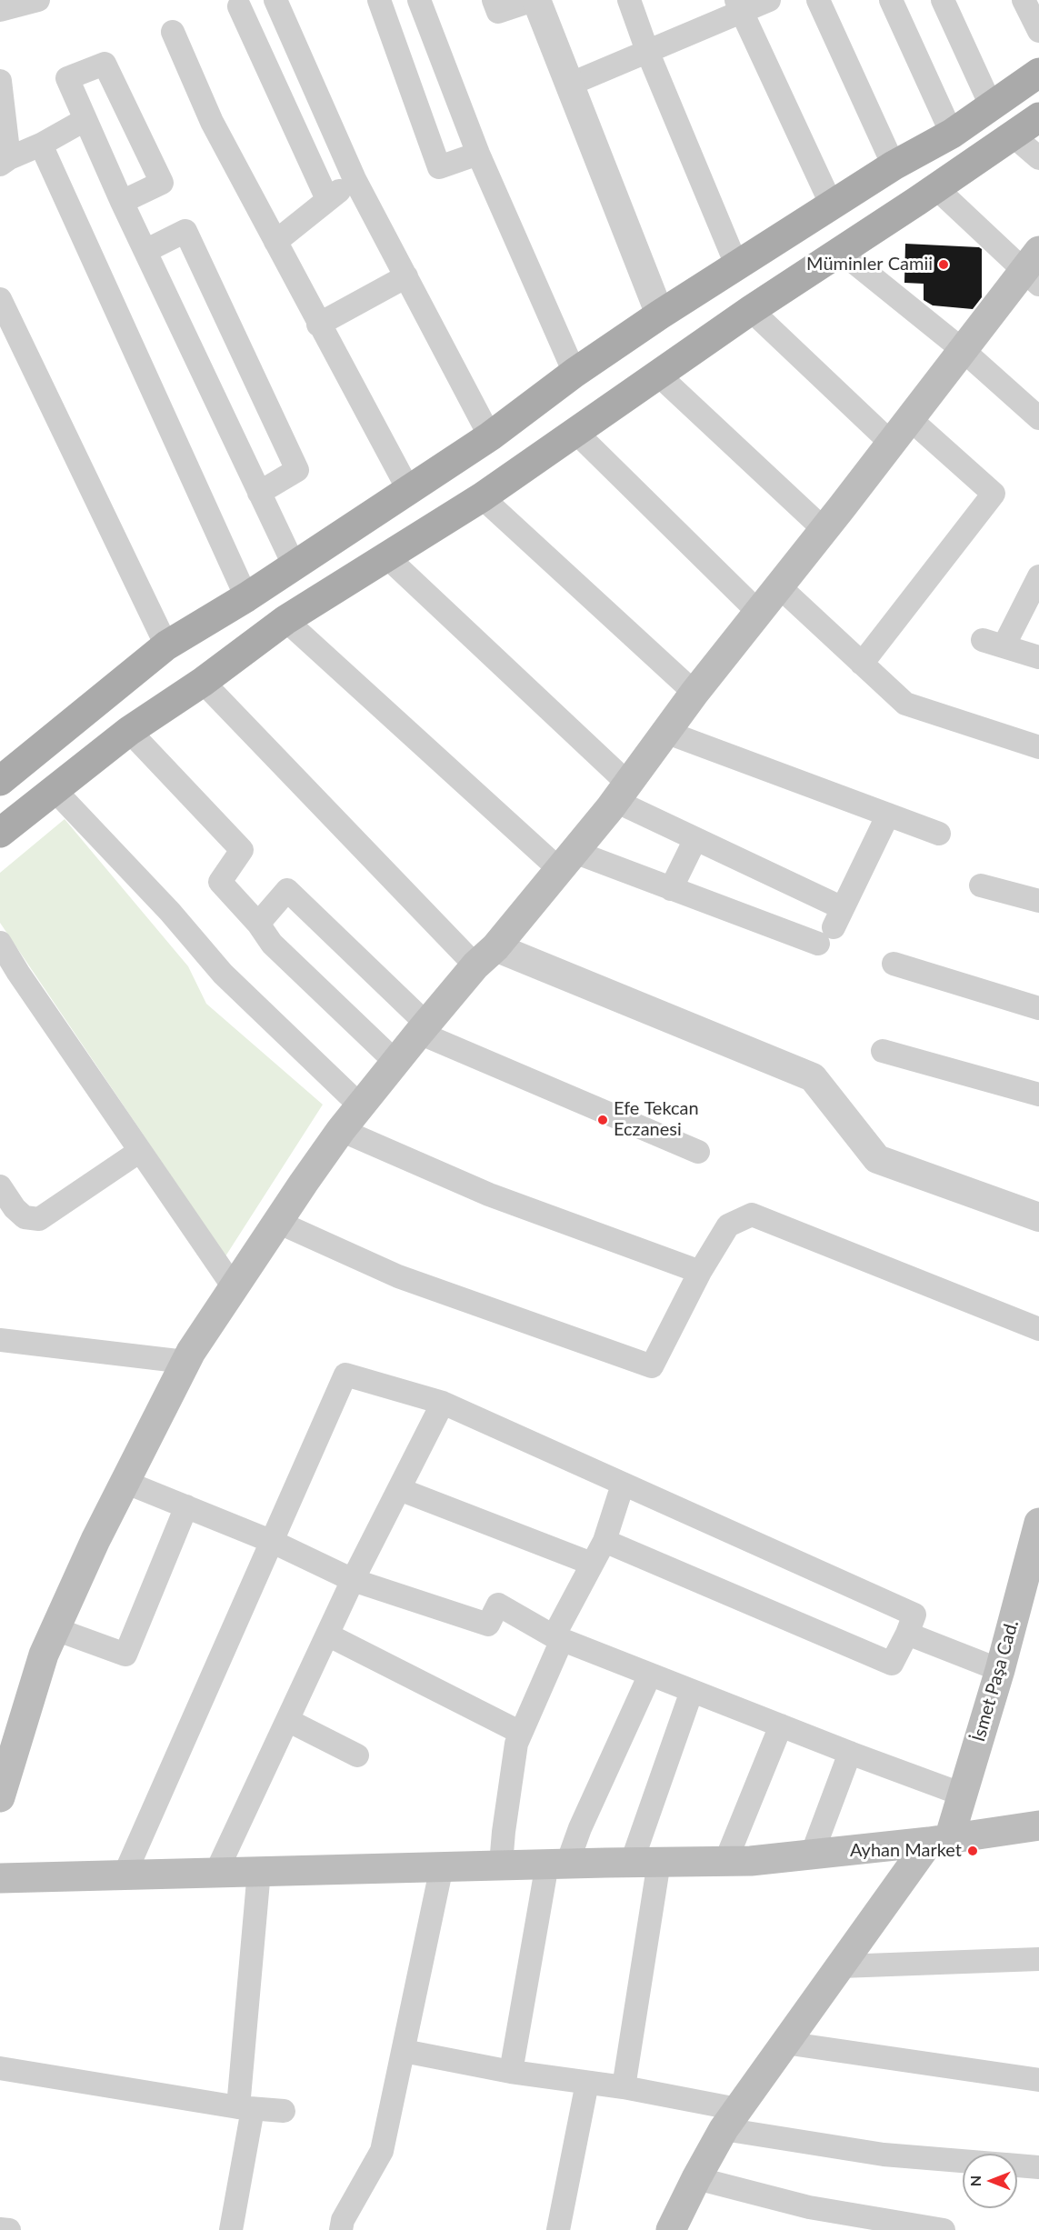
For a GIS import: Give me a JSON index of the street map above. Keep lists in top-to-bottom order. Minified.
{"streets":{"main road":["İsmet Paşa Cad."]},"places":["Müminler Camii","Efe Tekcan Eczanesi","Ayhan Market"],"north":"left"}
